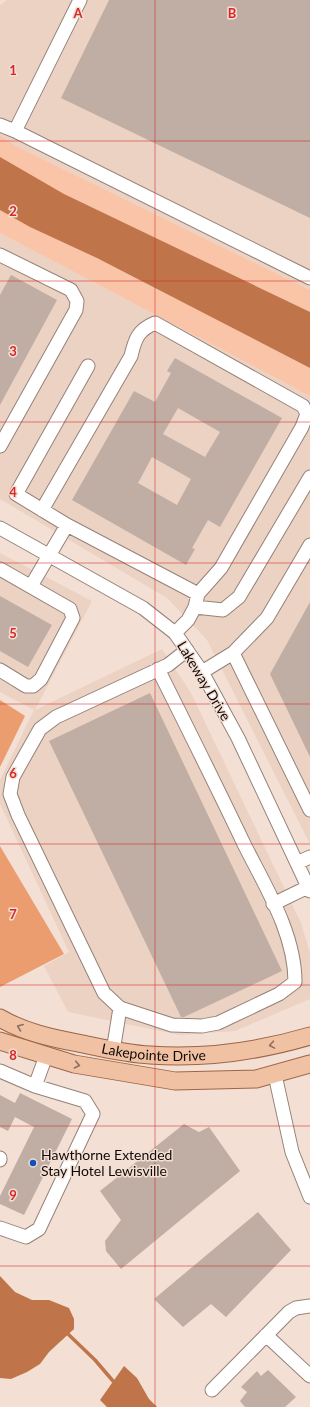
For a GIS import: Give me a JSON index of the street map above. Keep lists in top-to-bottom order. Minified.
{"streets":{"main road":["Lakepointe Drive"],"street":["Lakeway Drive"]},"places":["Hawthorne Extended Stay Hotel Lewisville"],"grid":{"columns":["A","B"],"rows":["1","2","3","4","5","6","7","8","9"]}}
